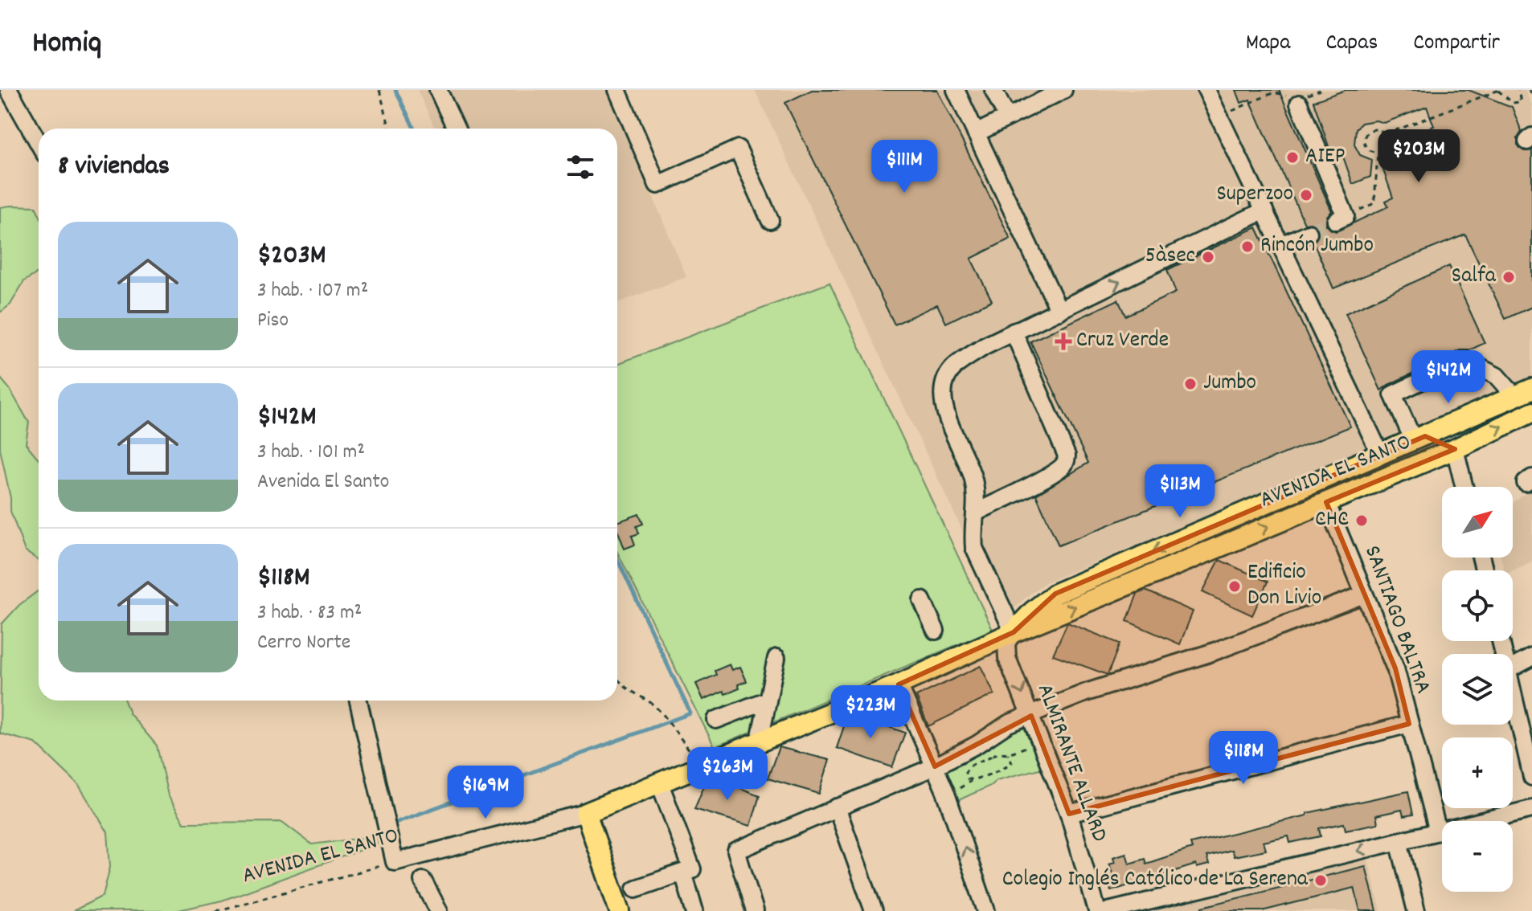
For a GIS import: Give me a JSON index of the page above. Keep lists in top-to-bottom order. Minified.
{"streets":{"main road":["AVENIDA EL SANTO"],"street":["SANTIAGO BALTRA","ALMIRANTE ALLARD"]},"crossings":[["AVENIDA EL SANTO","SANTIAGO BALTRA"],["AVENIDA EL SANTO","ALMIRANTE ALLARD"]],"places":{"other":["AIEP","Superzoo","Rincón Jumbo","5àsec","Salfa","Jumbo","CHC","Edificio Don Livio","Colegio Inglés Católico de La Serena"],"health":["Cruz Verde"]},"north":"top right","page":{"header":"Homiq","nav":["Mapa","Capas","Compartir"],"heading":"8 viviendas","price":["$203M","$111M","$142M","$113M","$223M","$118M","$263M","$169M"],"list":[{"name":"$203M","note":"3 hab. · 107 m² · Piso"},{"name":"$142M","note":"3 hab. · 101 m² · Avenida El Santo"},{"name":"$118M","note":"3 hab. · 83 m² · Cerro Norte"}],"map_buttons":["+","−"]}}
